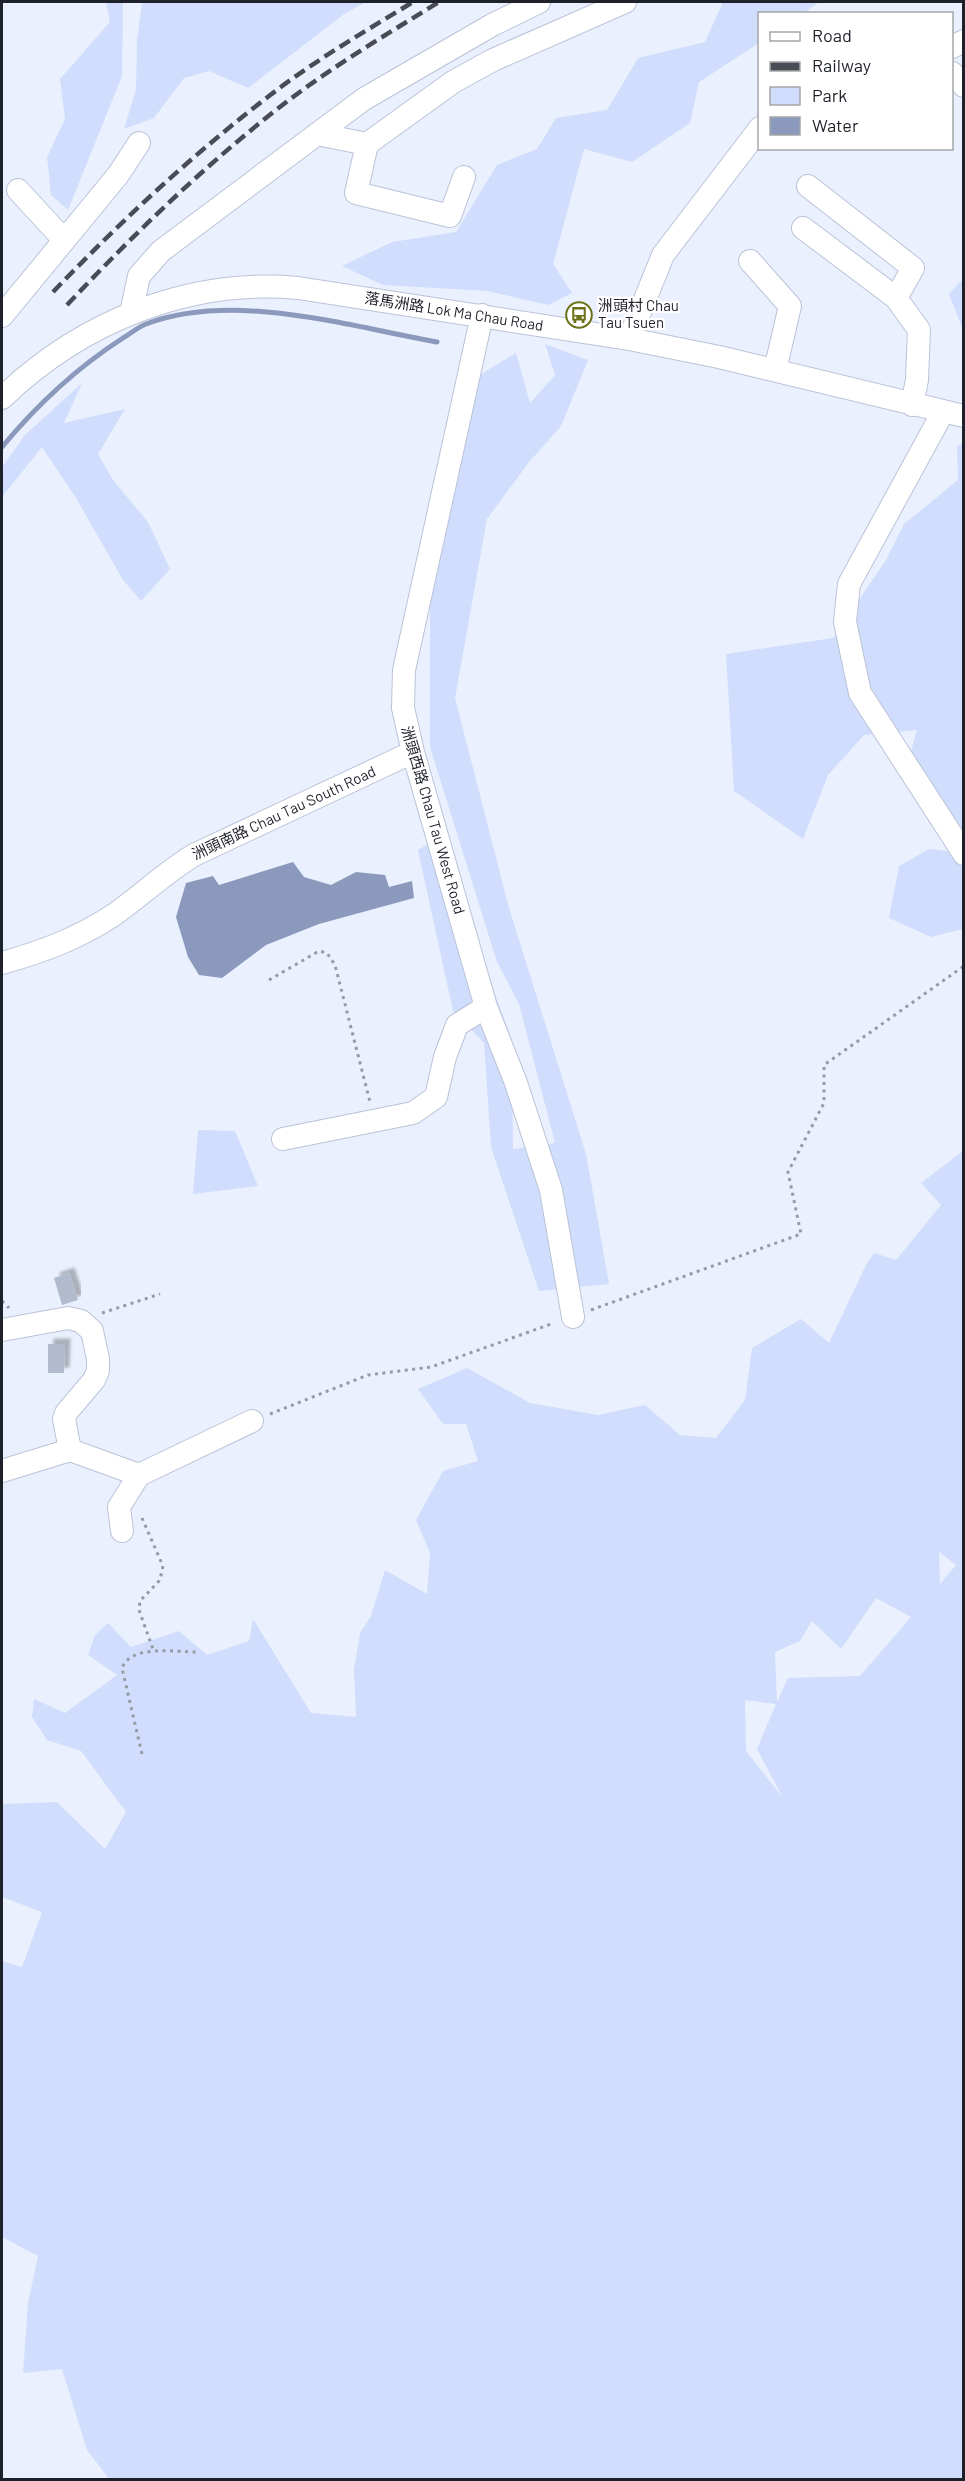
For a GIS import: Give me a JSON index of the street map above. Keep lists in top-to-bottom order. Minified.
{"streets":{"street":["落馬洲路 Lok Ma Chau Road","洲頭南路 Chau Tau South Road","洲頭西路 Chau Tau West Road"]},"crossings":[["落馬洲路 Lok Ma Chau Road","洲頭西路 Chau Tau West Road"],["洲頭南路 Chau Tau South Road","洲頭西路 Chau Tau West Road"]],"places":{"bus stop":["洲頭村 Chau Tau Tsuen"]},"legend":["Road","Railway","Park","Water"]}
